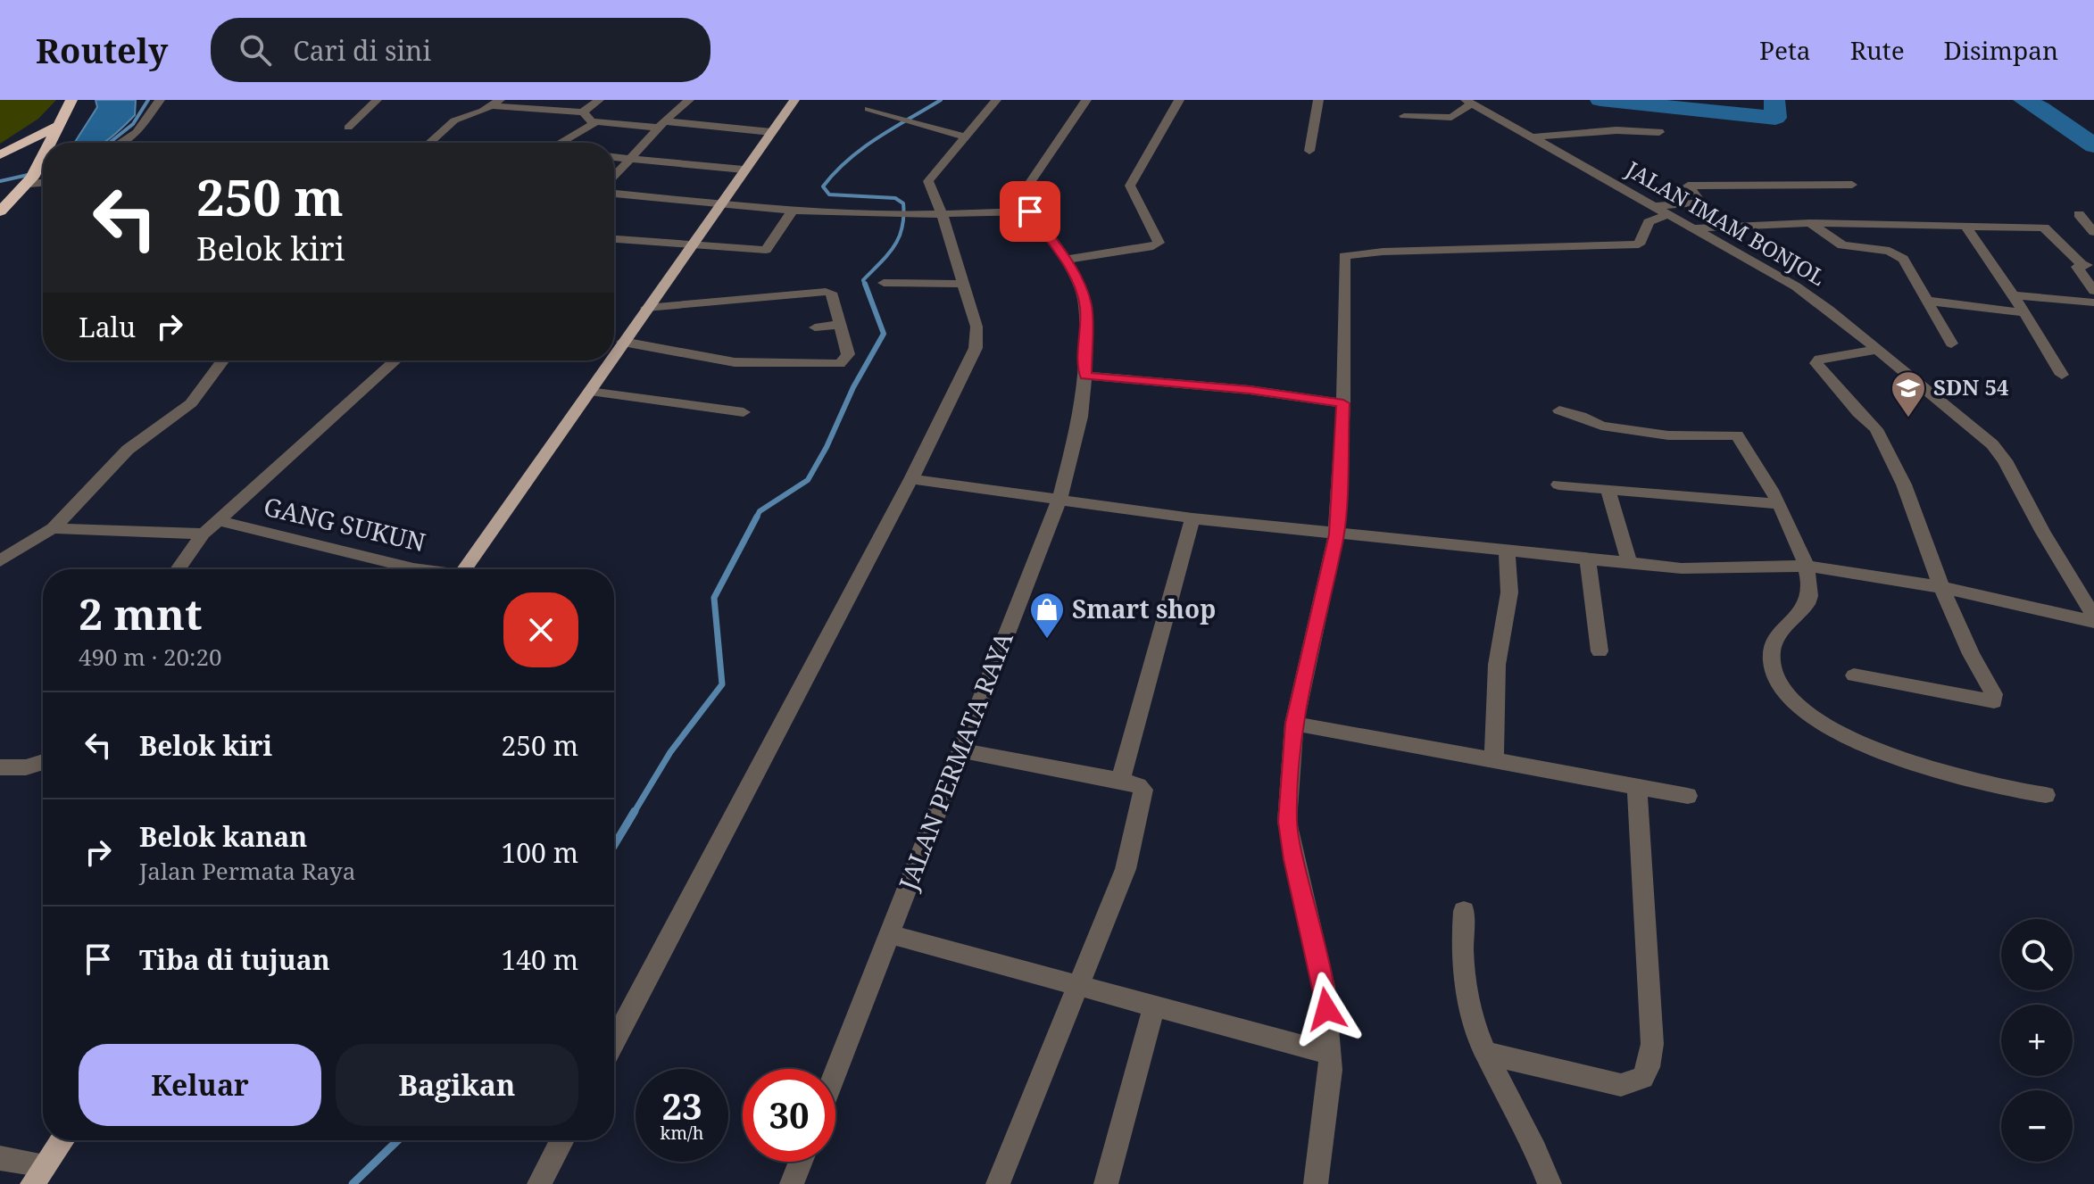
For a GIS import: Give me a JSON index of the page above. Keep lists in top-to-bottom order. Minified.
{"streets":{"street":["JALAN IMAM BONJOL","GANG SUKUN","JALAN PERMATA RAYA"]},"places":{"school or university":["SDN 54"],"shop":["Smart shop"]},"page":{"header":"Routely","search":"Cari di sini","nav":["Peta","Rute","Disimpan"],"turn":["250 m","Belok kiri"],"then":"Lalu","heading":["2 mnt","490 m · 20:20"],"list":[{"name":"Belok kiri","value":"250 m"},{"name":"Belok kanan","note":"Jalan Permata Raya","value":"100 m"},{"name":"Tiba di tujuan","value":"140 m"}],"map_buttons":["+","−"],"buttons":["Keluar","Bagikan"],"speed":"23 km/h","limit":"30"}}
